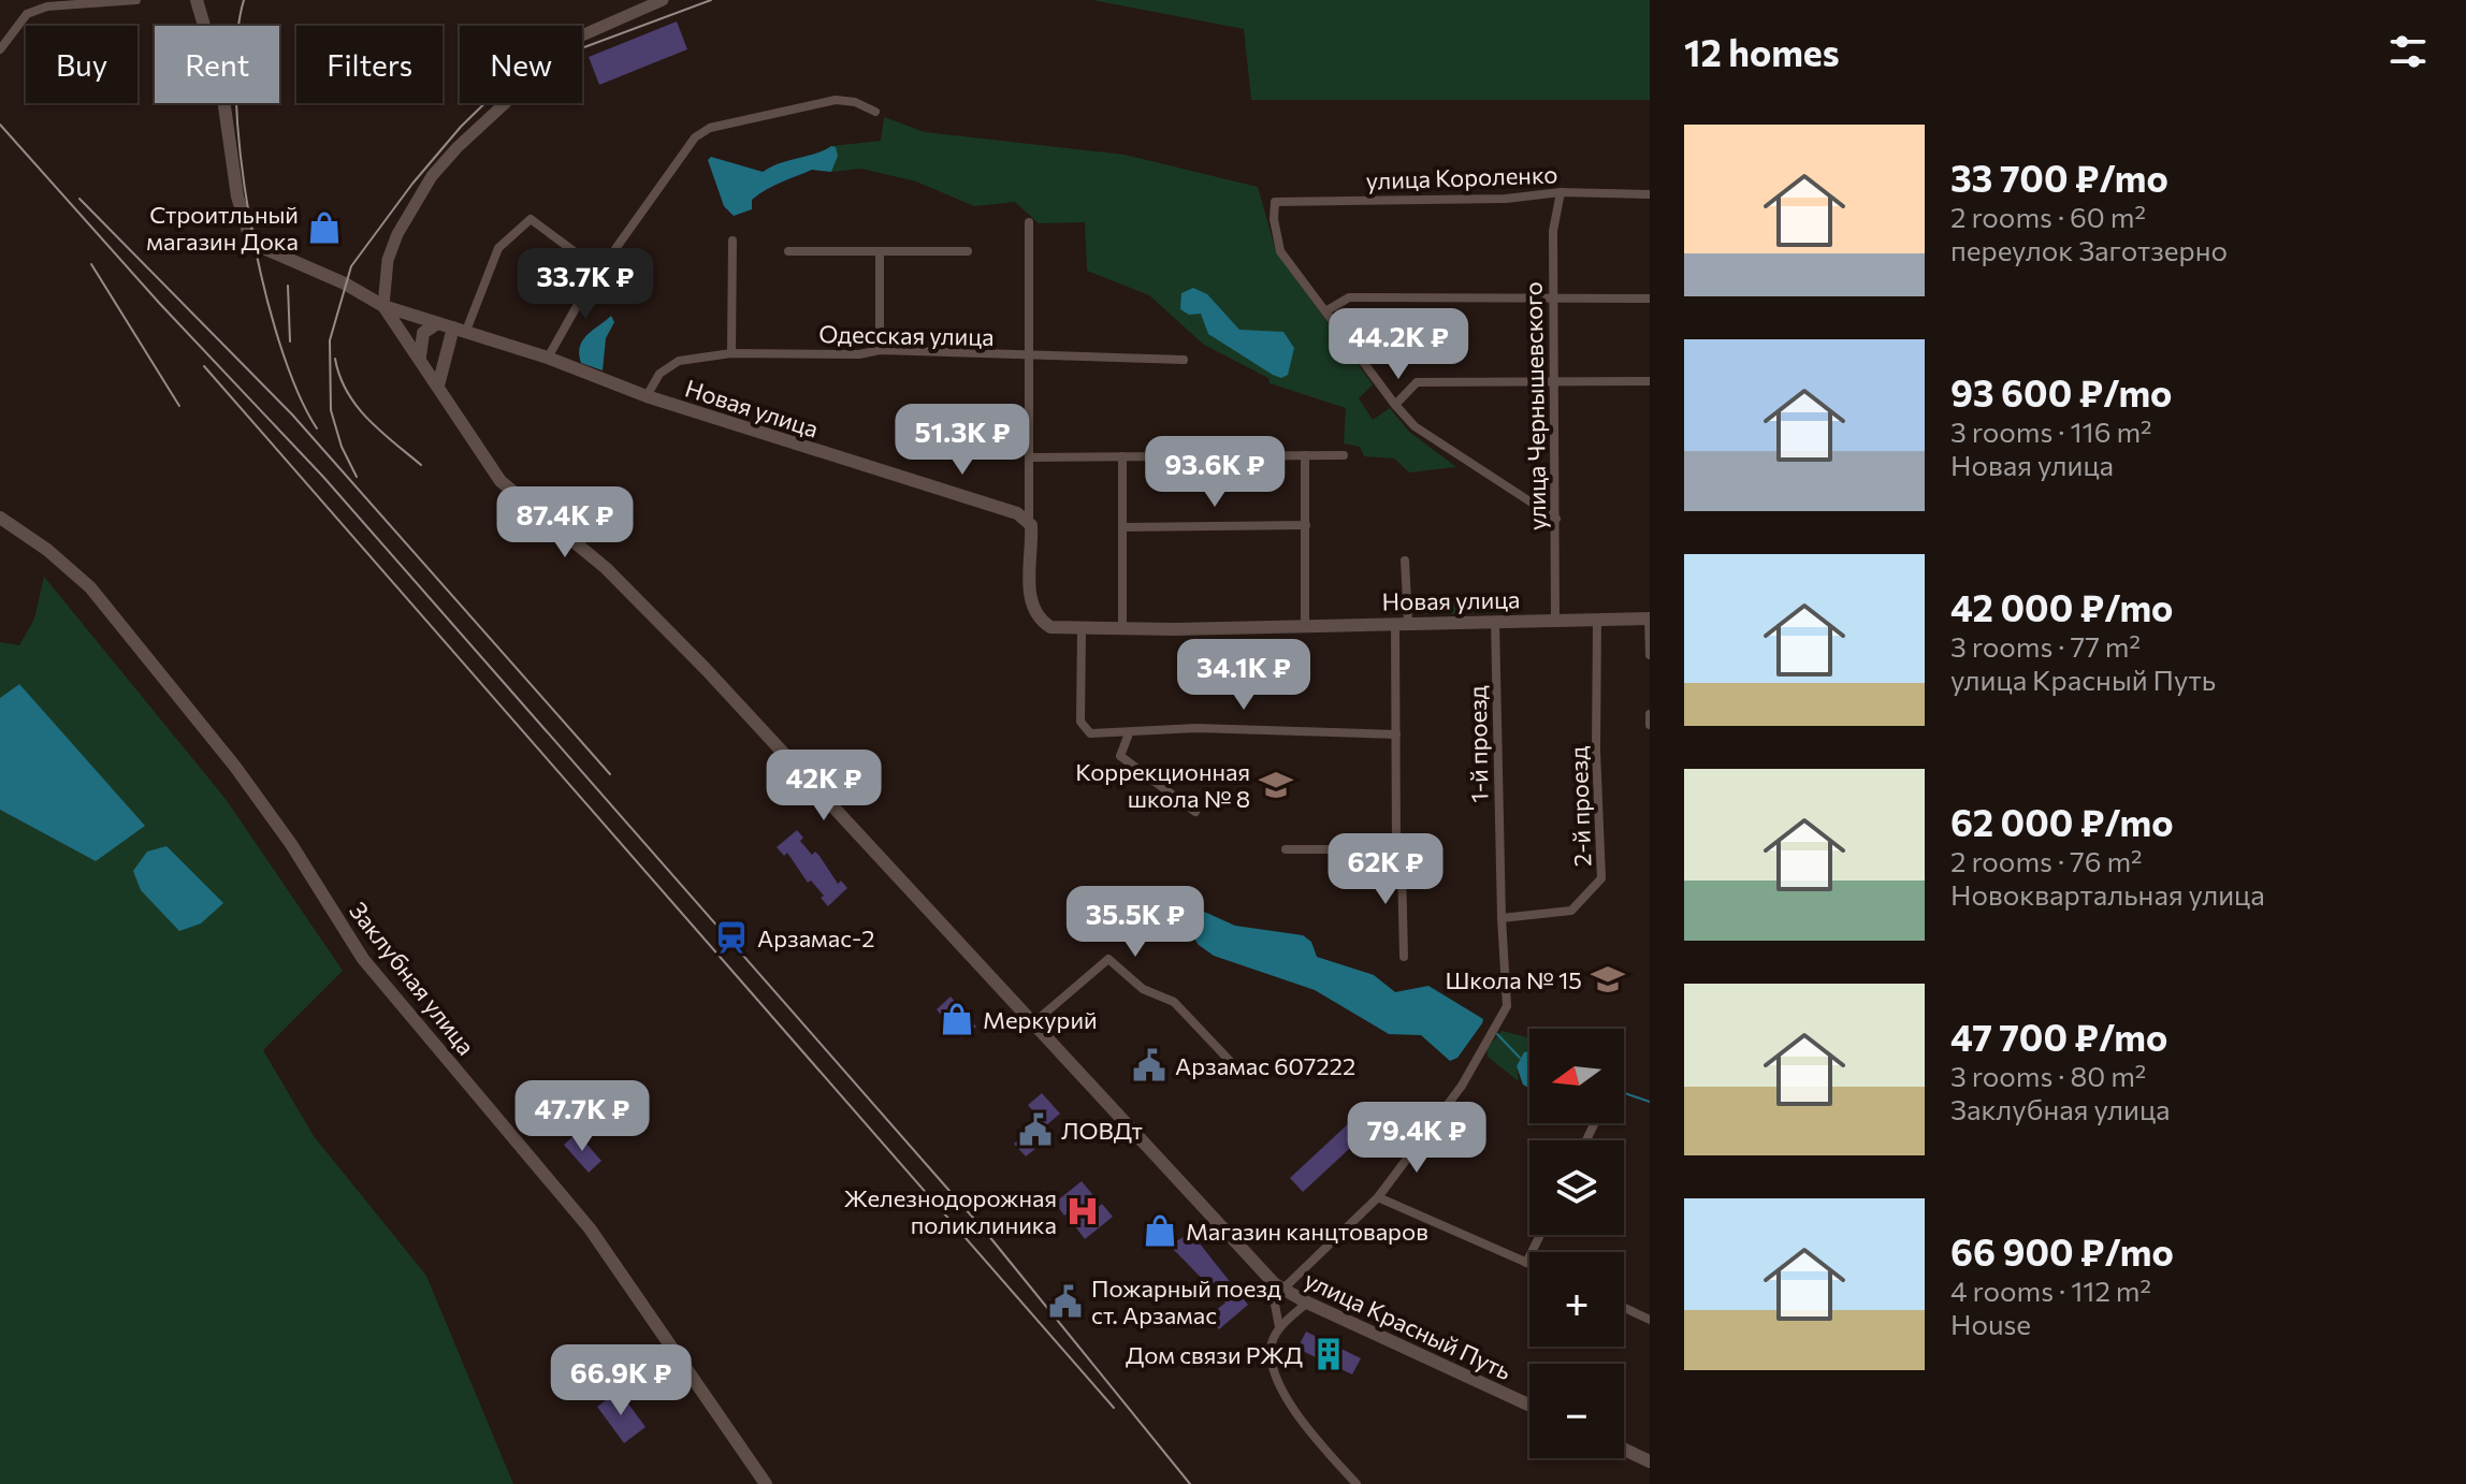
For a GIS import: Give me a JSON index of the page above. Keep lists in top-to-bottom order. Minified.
{"streets":{"main road":["Новая улица","Заклубная улица","улица Красный Путь"],"street":["улица Короленко","Одесская улица","улица Чернышевского","1-й проезд","2-й проезд"]},"crossings":[["улица Короленко","улица Чернышевского"],["Одесская улица","Новая улица"],["улица Чернышевского","Новая улица"],["Новая улица","1-й проезд"],["Новая улица","2-й проезд"],["Новая улица","улица Красный Путь"],["1-й проезд","2-й проезд"]],"places":{"shop":["Строитльный магазин Дока","Меркурий","Магазин канцтоваров"],"school or university":["Коррекционная школа № 8","Школа № 15"],"station":["Арзамас-2"],"public building":["Арзамас 607222","ЛОВДт","Пожарный поезд ст. Арзамас"],"hospital":["Железнодорожная поликлиника"],"building":["Дом связи РЖД"]},"north":"left","page":{"heading":"12 homes","chip":["Buy","Rent","Filters","New"],"list":[{"name":"33 700 ₽/mo","note":"2 rooms · 60 m² · переулок Заготзерно"},{"name":"93 600 ₽/mo","note":"3 rooms · 116 m² · Новая улица"},{"name":"42 000 ₽/mo","note":"3 rooms · 77 m² · улица Красный Путь"},{"name":"62 000 ₽/mo","note":"2 rooms · 76 m² · Новоквартальная улица"},{"name":"47 700 ₽/mo","note":"3 rooms · 80 m² · Заклубная улица"},{"name":"66 900 ₽/mo","note":"4 rooms · 112 m² · House"}],"price":["33.7K ₽","44.2K ₽","51.3K ₽","93.6K ₽","87.4K ₽","34.1K ₽","42K ₽","62K ₽","35.5K ₽","47.7K ₽","79.4K ₽","66.9K ₽"],"map_buttons":["+","−"]}}
